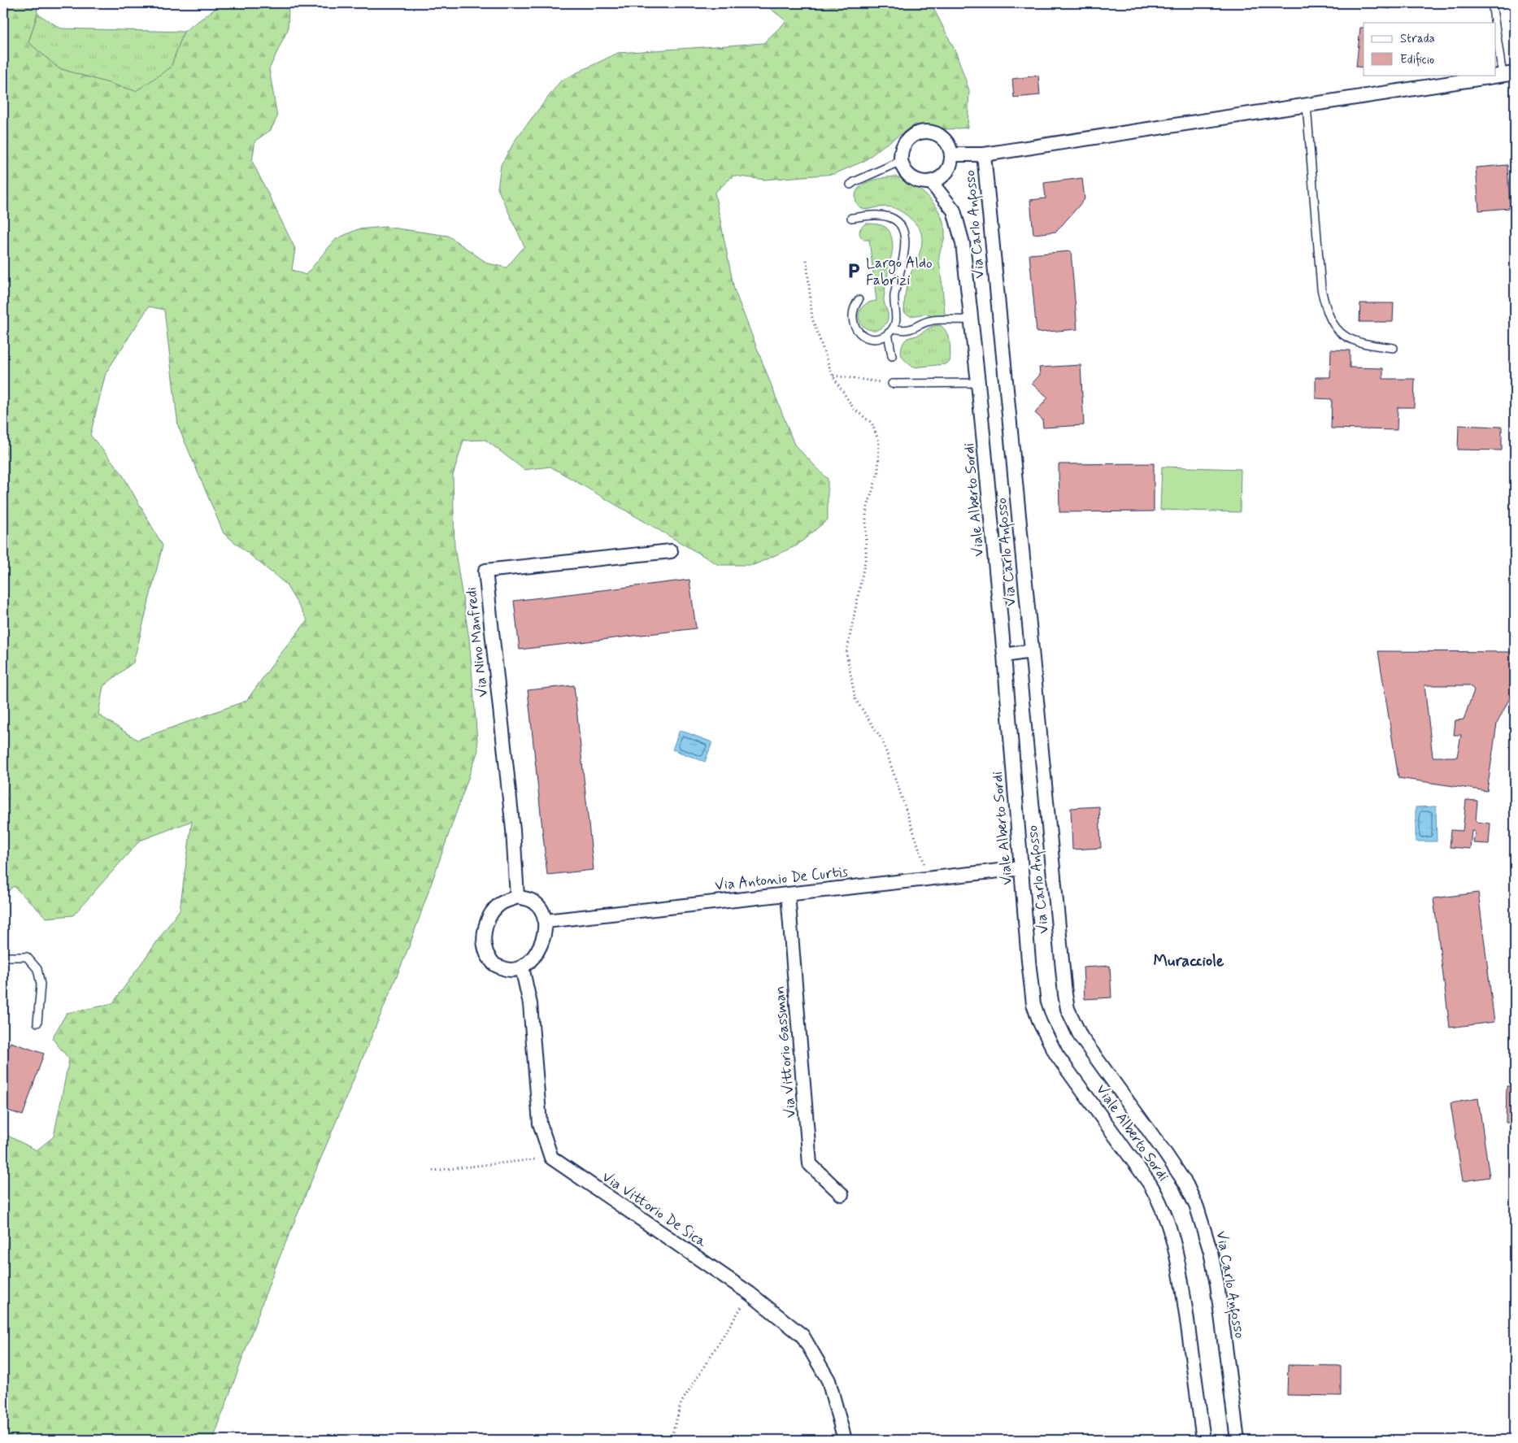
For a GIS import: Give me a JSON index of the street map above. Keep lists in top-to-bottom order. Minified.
{"streets":{"street":["Via Carlo Anfosso","Viale Alberto Sordi","Via Nino Manfredi","Via Antonio De Curtis","Via Vittorio Gassman","Via Vittorio De Sica"]},"crossings":[["Viale Alberto Sordi","Via Antonio De Curtis"],["Via Nino Manfredi","Via Antonio De Curtis"],["Via Antonio De Curtis","Via Vittorio Gassman"]],"districts":["Muracciole"],"places":{"parking":["Largo Aldo Fabrizi"]},"legend":["Strada","Edificio"]}
